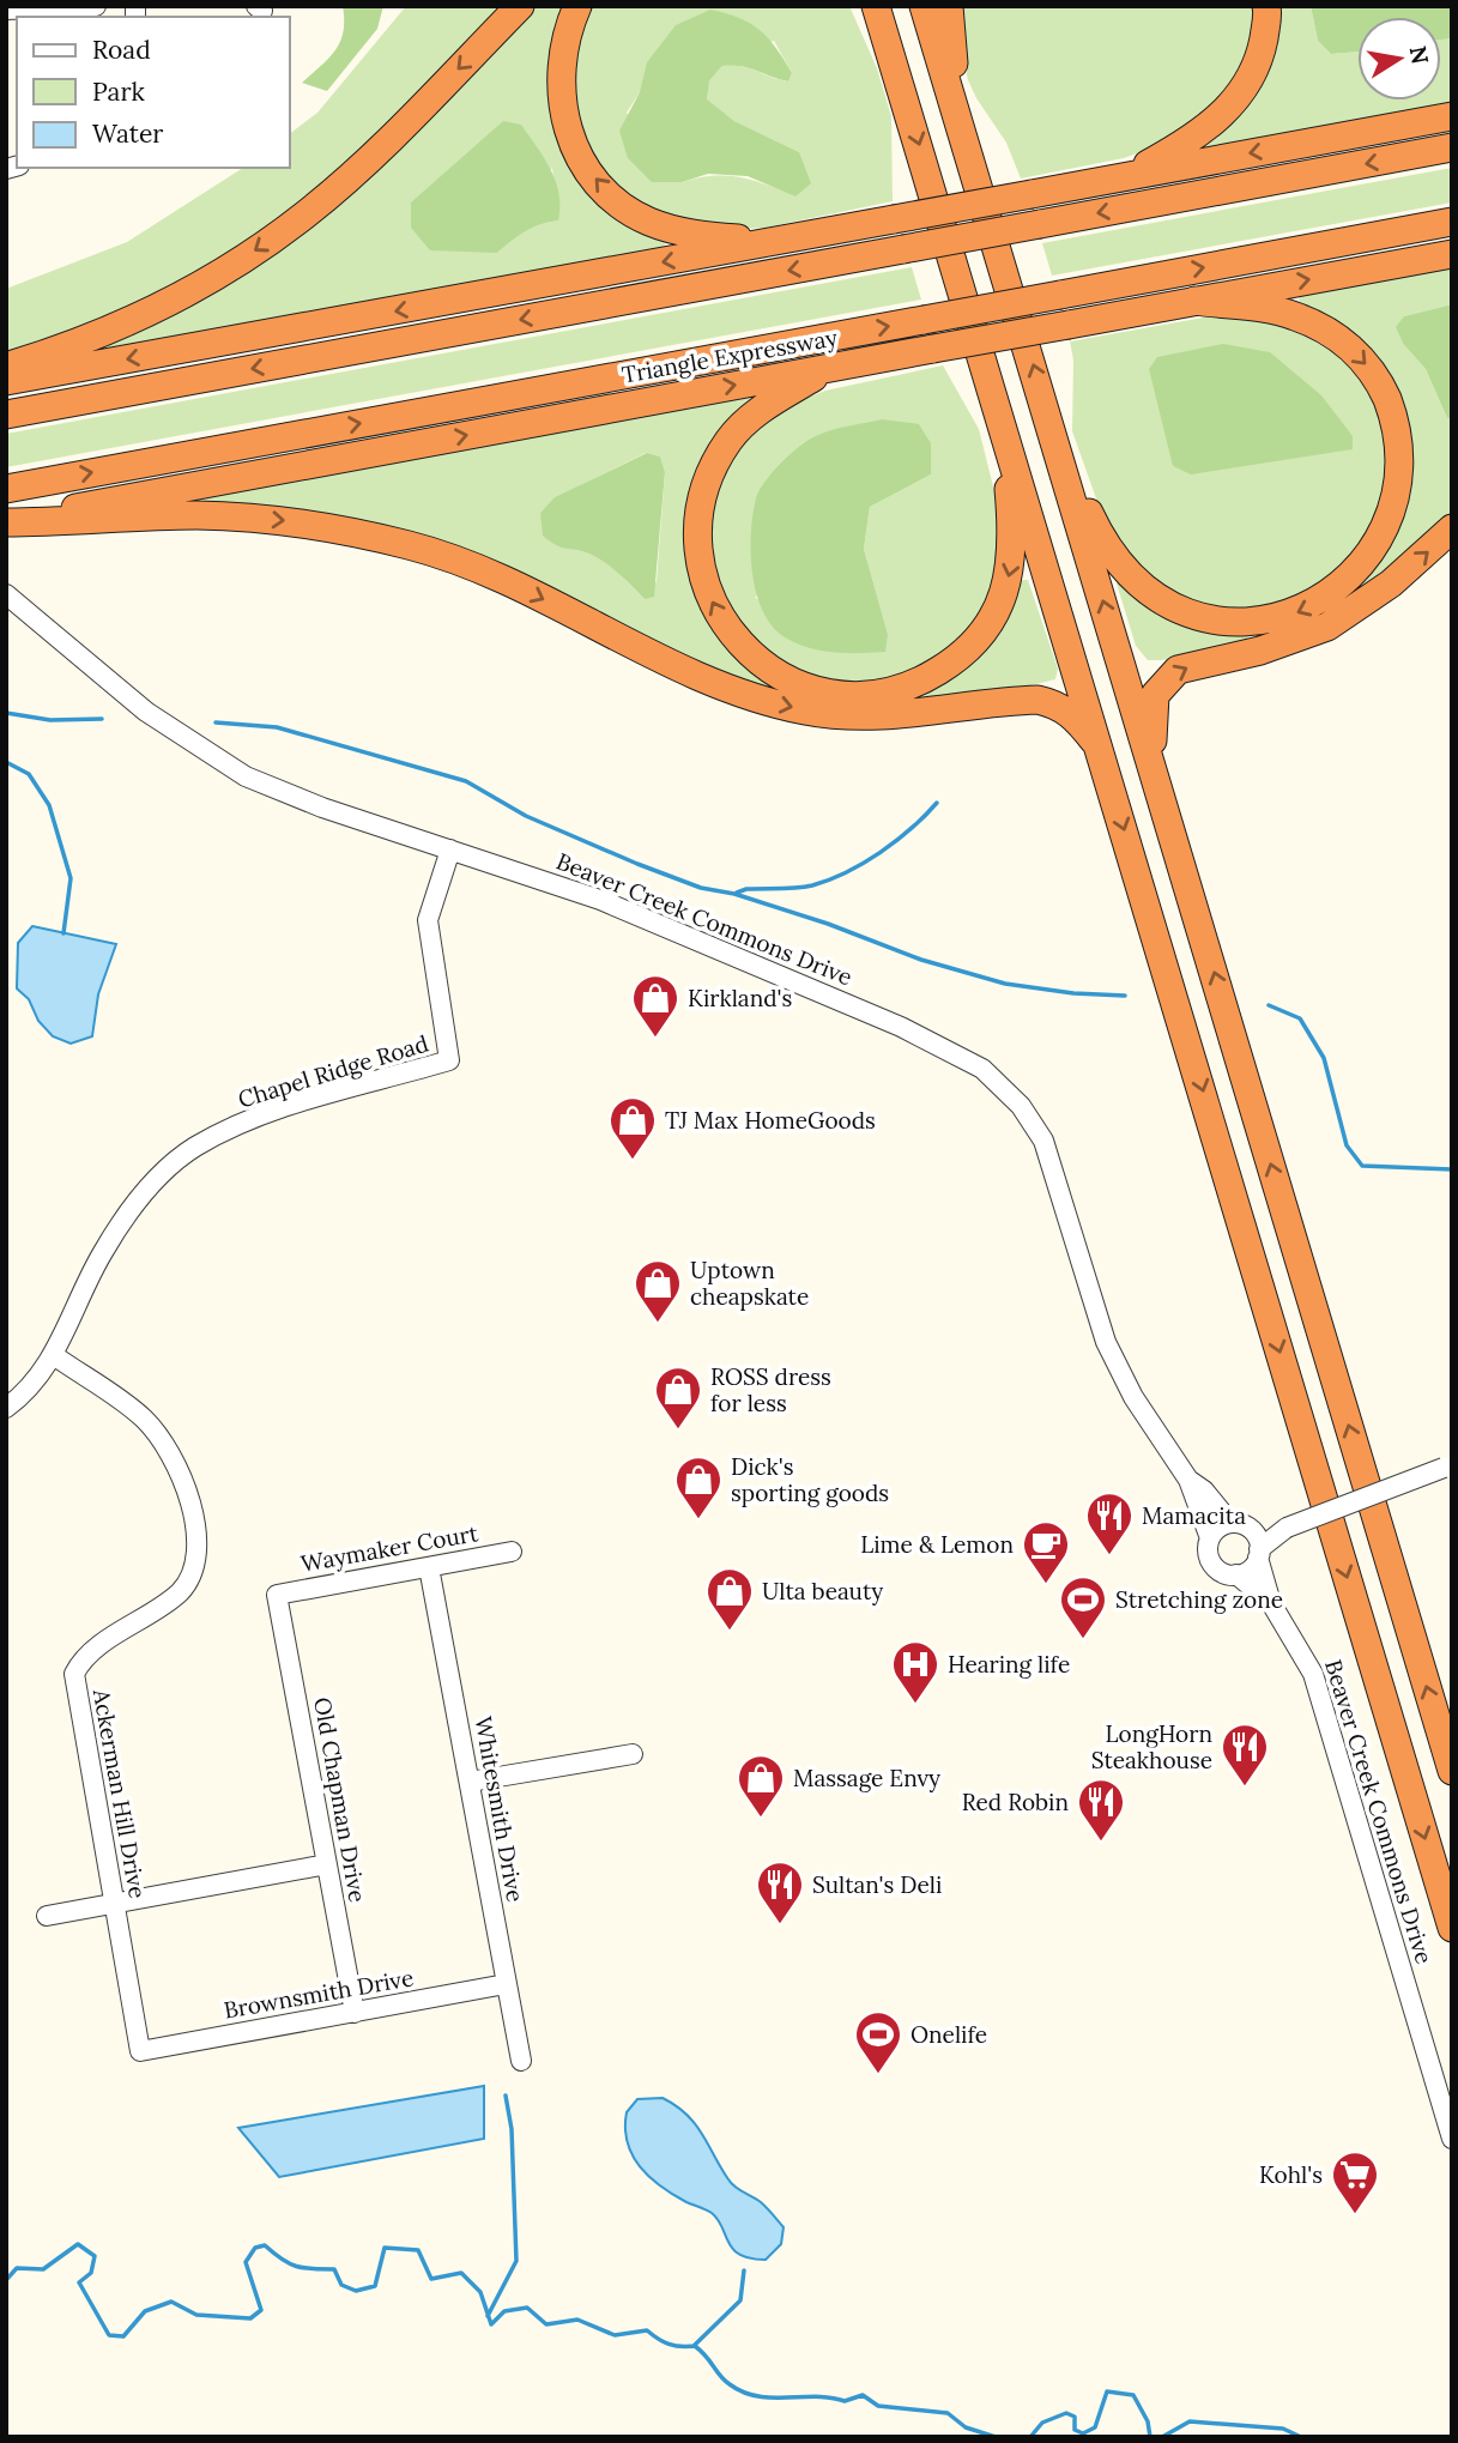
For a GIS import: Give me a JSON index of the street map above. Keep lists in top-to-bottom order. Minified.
{"streets":{"highway":["Triangle Expressway"],"street":["Beaver Creek Commons Drive","Chapel Ridge Road","Waymaker Court","Ackerman Hill Drive","Old Chapman Drive","Whitesmith Drive","Brownsmith Drive"]},"crossings":[["Beaver Creek Commons Drive","Chapel Ridge Road"],["Chapel Ridge Road","Ackerman Hill Drive"],["Waymaker Court","Old Chapman Drive"],["Waymaker Court","Whitesmith Drive"],["Ackerman Hill Drive","Brownsmith Drive"],["Old Chapman Drive","Brownsmith Drive"],["Whitesmith Drive","Brownsmith Drive"]],"places":{"shop":["Kirkland's","TJ Max HomeGoods","Uptown cheapskate","ROSS dress for less","Dick's sporting goods","Ulta beauty","Massage Envy"],"restaurant":["Mamacita","LongHorn Steakhouse","Red Robin","Sultan's Deli"],"cafe":["Lime & Lemon"],"sports":["Stretching zone","Onelife"],"hospital":["Hearing life"],"supermarket":["Kohl's"]},"legend":["Road","Park","Water"],"north":"right"}
